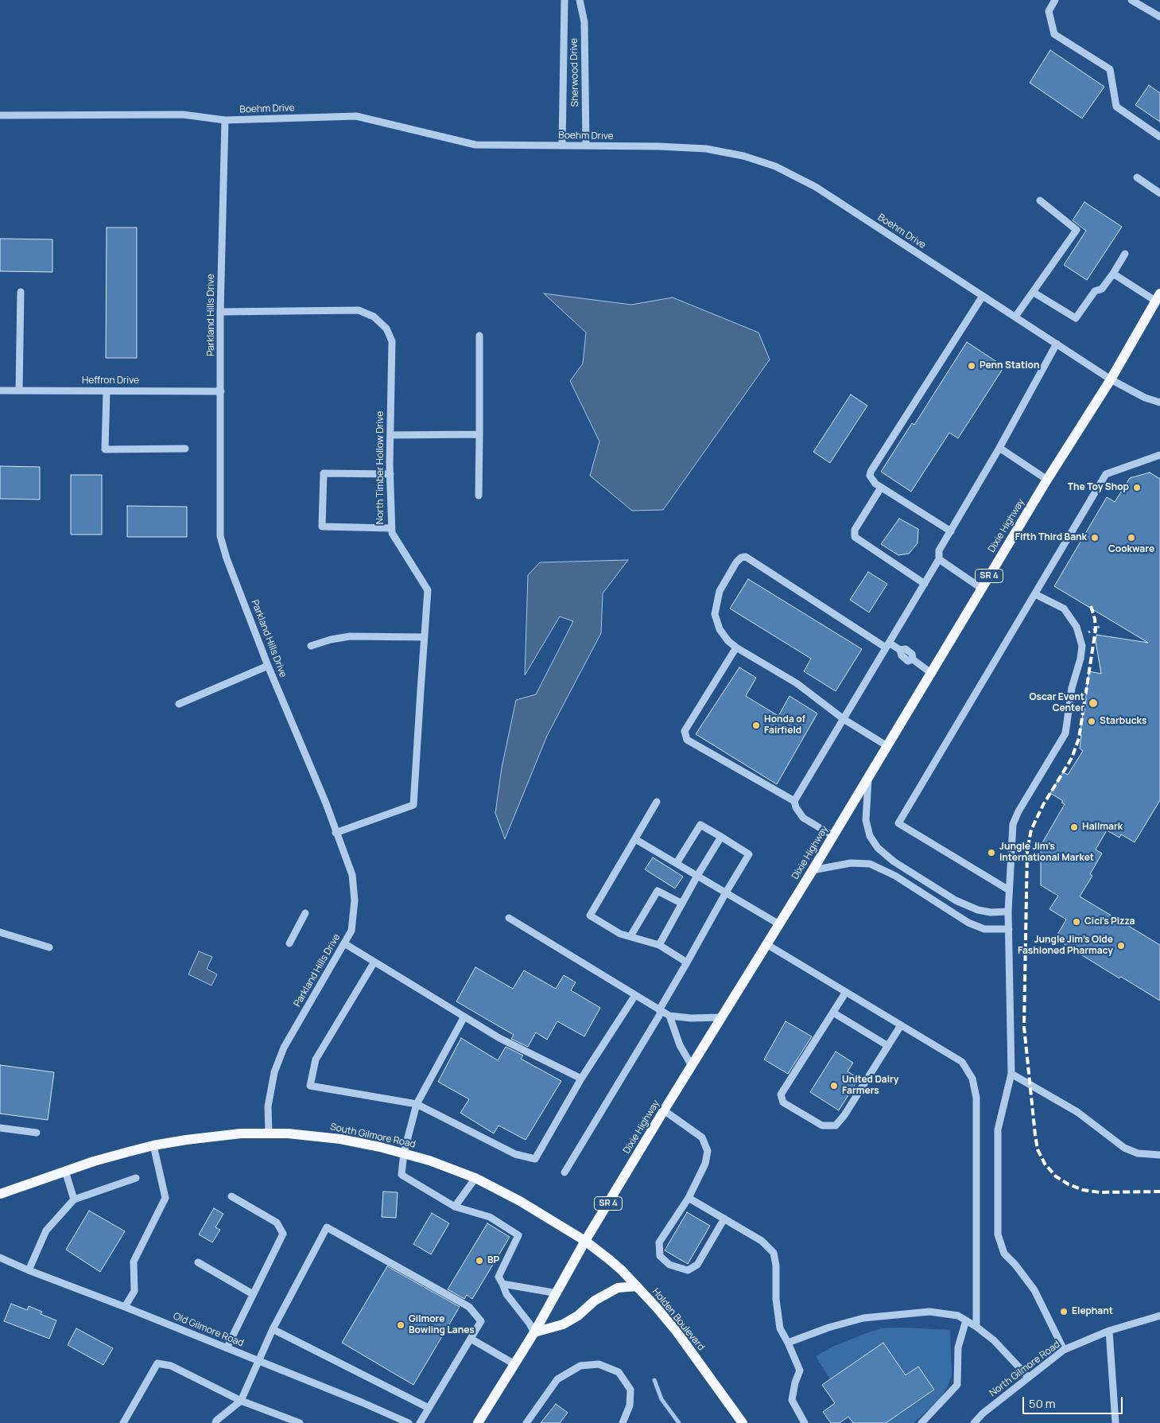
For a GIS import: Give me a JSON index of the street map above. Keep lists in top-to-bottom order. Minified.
{"streets":{"main road":["Dixie Highway","SR 4","South Gilmore Road","Holden Boulevard"],"street":["Sherwood Drive","Boehm Drive","Parkland Hills Drive","Heffron Drive","North Timber Hollow Drive","Old Gilmore Road","North Gilmore Road"]},"crossings":[["Sherwood Drive","Boehm Drive"],["Boehm Drive","Parkland Hills Drive"],["Boehm Drive","Dixie Highway"],["Parkland Hills Drive","Heffron Drive"],["Parkland Hills Drive","North Timber Hollow Drive"],["Parkland Hills Drive","South Gilmore Road"],["Dixie Highway","South Gilmore Road"],["Dixie Highway","Holden Boulevard"],["South Gilmore Road","Holden Boulevard"]],"places":["Penn Station","The Toy Shop","Fifth Third Bank","Cookware","Oscar Event Center","Starbucks","Honda of Fairfield","Hallmark","Jungle Jim’s International Market","Cici’s Pizza","Jungle Jim’s Olde Fashioned Pharmacy","United Dairy Farmers","BP","Elephant","Gilmore Bowling Lanes"],"scale_bar":"50 m"}
